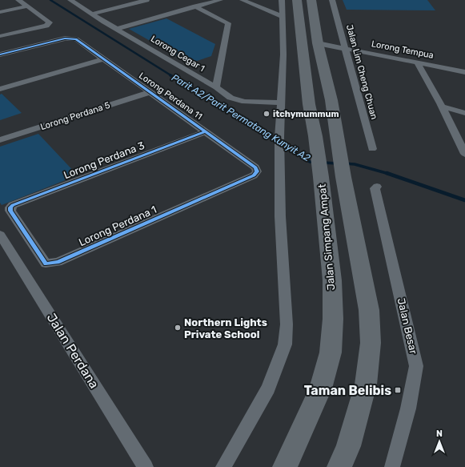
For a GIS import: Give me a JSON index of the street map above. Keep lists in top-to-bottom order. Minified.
{"streets":{"highway":["Jalan Simpang Ampat"],"street":["Lorong Tempua","Lorong Cegar 1","Jalan Lim Cheng Chuan","Lorong Perdana 11","Lorong Perdana 5","Lorong Perdana 3","Lorong Perdana 1","Jalan Besar","Jalan Perdana"]},"crossings":[["Lorong Tempua","Jalan Lim Cheng Chuan"],["Lorong Perdana 11","Lorong Perdana 5"],["Lorong Perdana 11","Lorong Perdana 3"],["Lorong Perdana 11","Lorong Perdana 1"],["Lorong Perdana 3","Lorong Perdana 1"]],"water":["Parit A2/Parit Permatang Kunyit A2"],"places":{"other":["itchymummum","Northern Lights Private School"],"transit":["Taman Belibis"]},"north":"top"}
